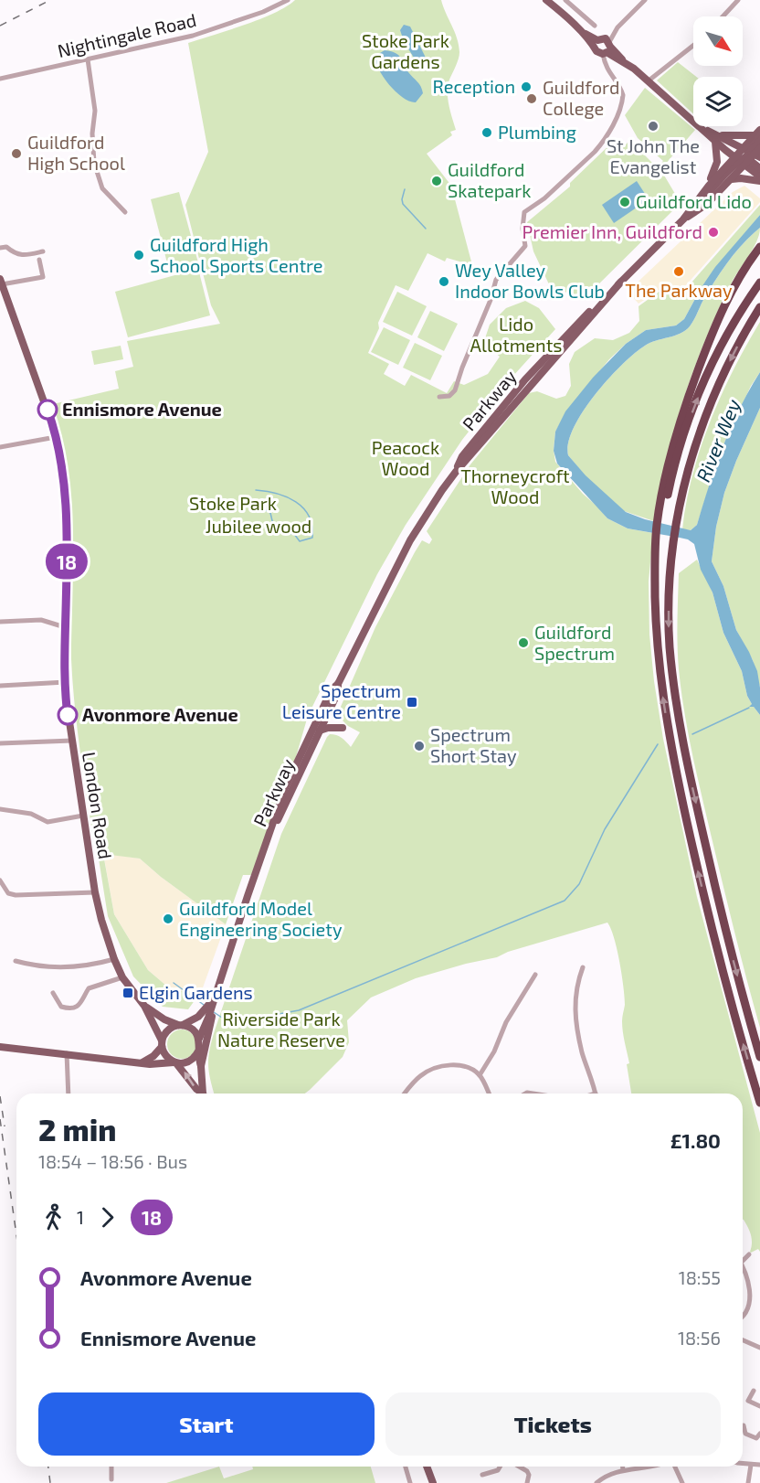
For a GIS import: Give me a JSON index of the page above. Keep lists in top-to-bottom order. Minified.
{"streets":{"main road":["Parkway","London Road"],"street":["Nightingale Road"]},"water":["River Wey"],"parks":["Stoke Park Gardens","Lido Allotments","Peacock Wood","Thorneycroft Wood","Stoke Park","Jubilee wood","Riverside Park Nature Reserve"],"places":{"other":["Reception","Guildford College","St John The Evangelist","Plumbing","Guildford High School","Guildford Skatepark","Guildford Lido","Premier Inn, Guildford","Guildford High School Sports Centre","The Parkway","Wey Valley Indoor Bowls Club","Ennismore Avenue","Guildford Spectrum","Avonmore Avenue","Spectrum Short Stay","Guildford Model Engineering Society"],"transit":["Spectrum Leisure Centre","Elgin Gardens"]},"lines":["bus line 18"],"north":"bottom right","page":{"on_map":"18","heading":["2 min","18:54 – 18:56 · Bus","£1.80"],"legs":["1","18"],"list":[{"name":"Avonmore Avenue","value":"18:55"},{"name":"Ennismore Avenue","value":"18:56"}],"buttons":["Start","Tickets"]}}
